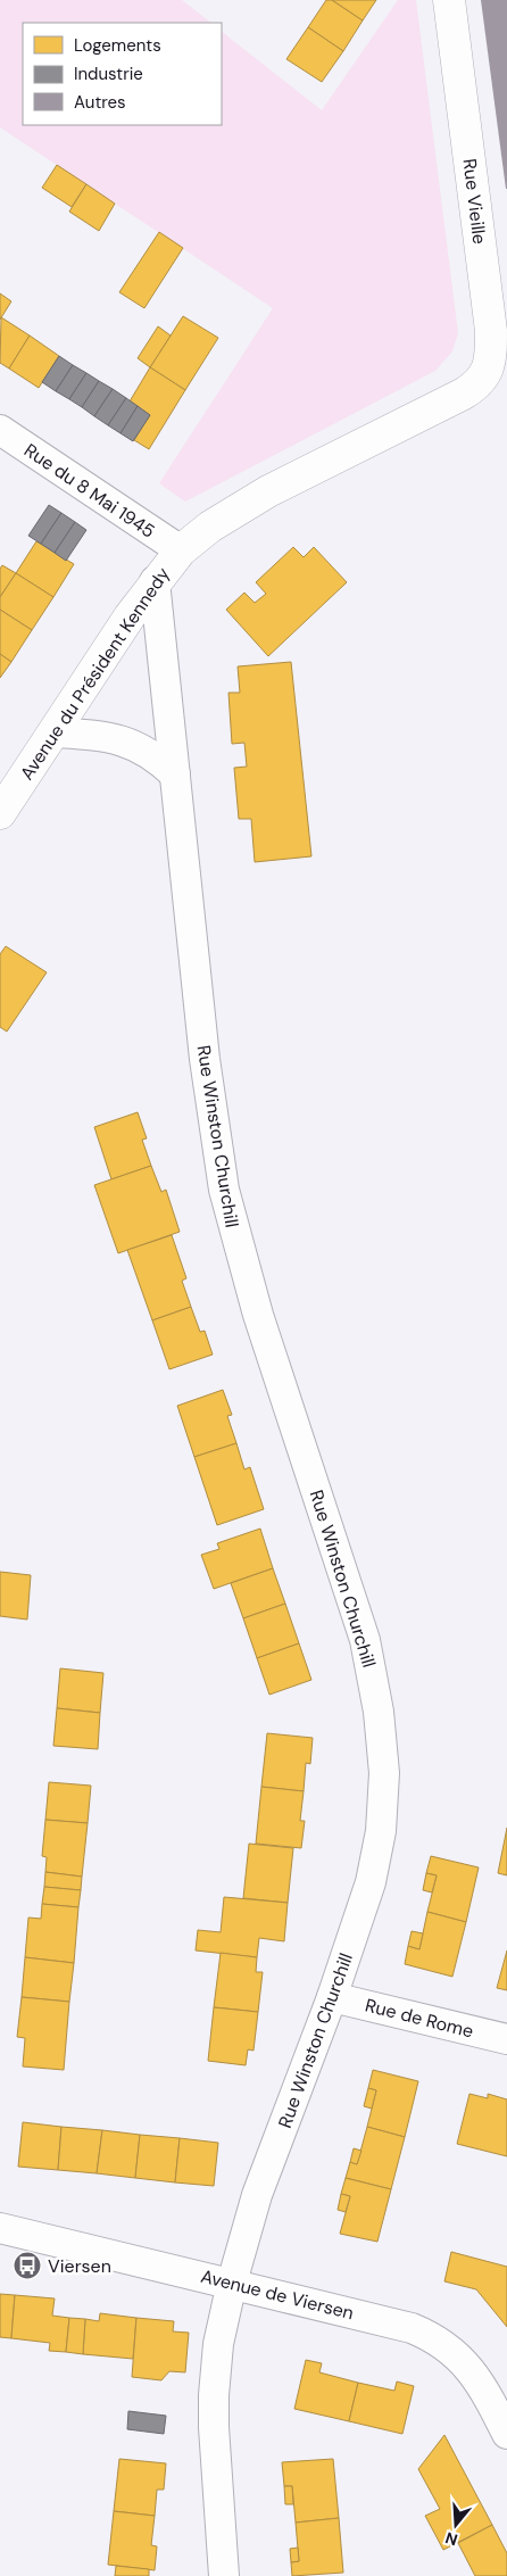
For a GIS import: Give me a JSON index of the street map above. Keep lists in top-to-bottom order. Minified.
{"streets":{"street":["Rue Vieille","Rue du 8 Mai 1945","Avenue du Président Kennedy","Rue Winston Churchill","Rue de Rome","Avenue de Viersen"]},"crossings":[["Rue Vieille","Avenue du Président Kennedy"],["Rue du 8 Mai 1945","Avenue du Président Kennedy"],["Avenue du Président Kennedy","Rue Winston Churchill"],["Rue Winston Churchill","Rue de Rome"],["Rue Winston Churchill","Avenue de Viersen"]],"places":{"bus stop":["Viersen"]},"legend":["Logements","Industrie","Autres"],"north":"bottom"}
